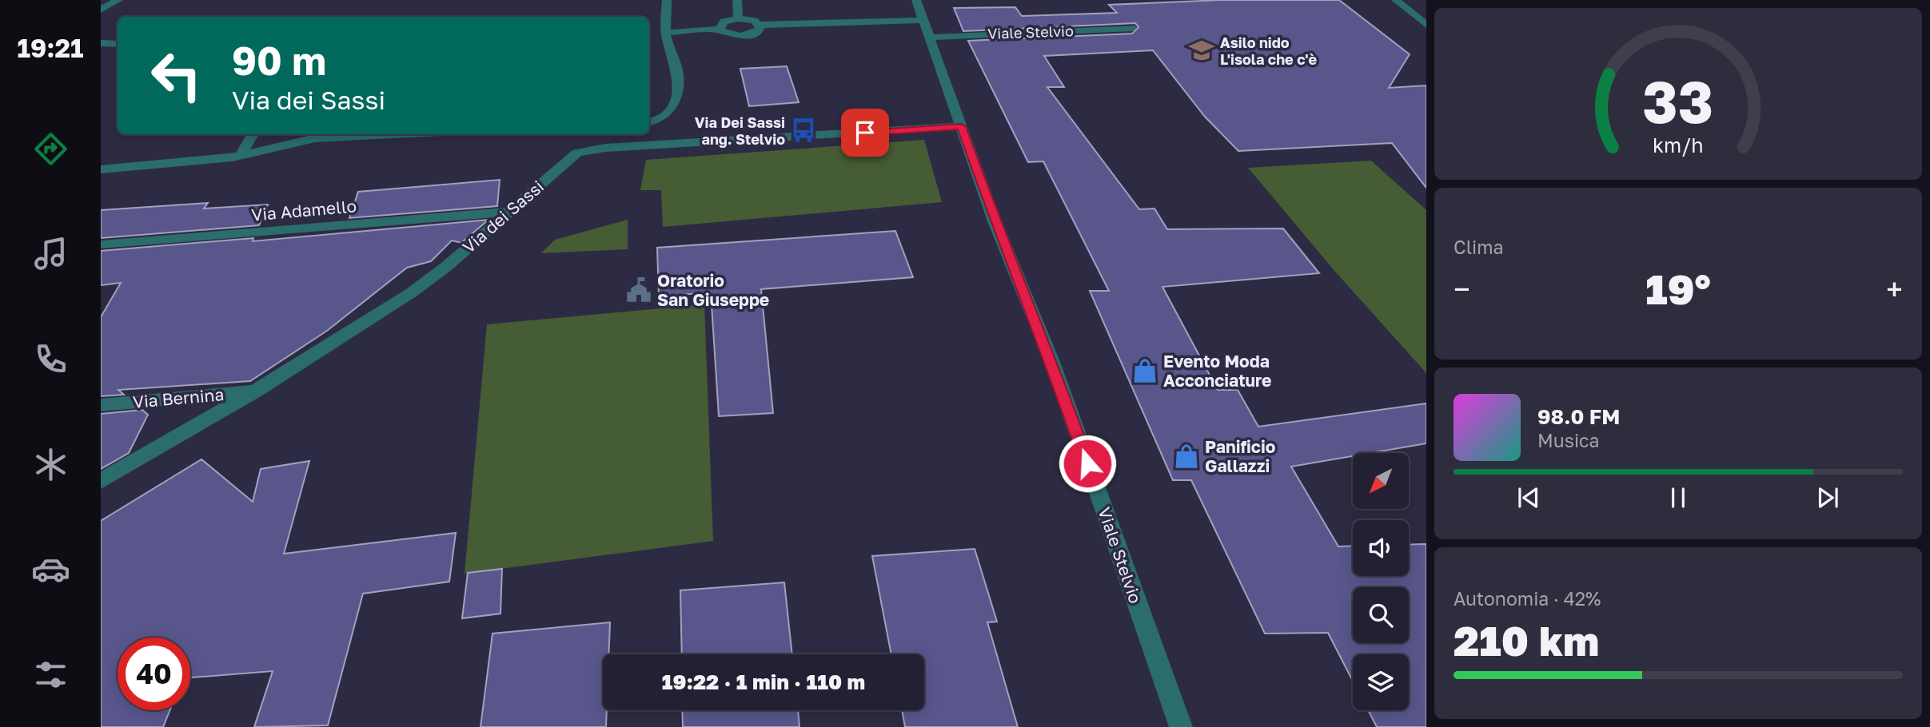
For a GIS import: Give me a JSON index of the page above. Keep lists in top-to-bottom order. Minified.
{"streets":{"street":["Viale Stelvio","Via Adamello","Via dei Sassi","Via Bernina"]},"crossings":[["Viale Stelvio","Via dei Sassi"],["Via Adamello","Via dei Sassi"],["Via dei Sassi","Via Bernina"]],"places":{"school or university":["Asilo nido L'isola che c'è"],"bus stop":["Via Dei Sassi ang. Stelvio"],"public building":["Oratorio San Giuseppe"],"shop":["Evento Moda Acconciature","Panificio Gallazzi"]},"north":"bottom left","page":{"tabs":"19:21","turn":["90 m","Via dei Sassi"],"tile":["Clima",["Autonomia · 42%","210 km"]],"heat":["−","19°","+"],"song":["98.0 FM","Musica"],"limit":"40","trip":"19:22 · 1 min · 110 m","gauge":["33","km/h"]}}
